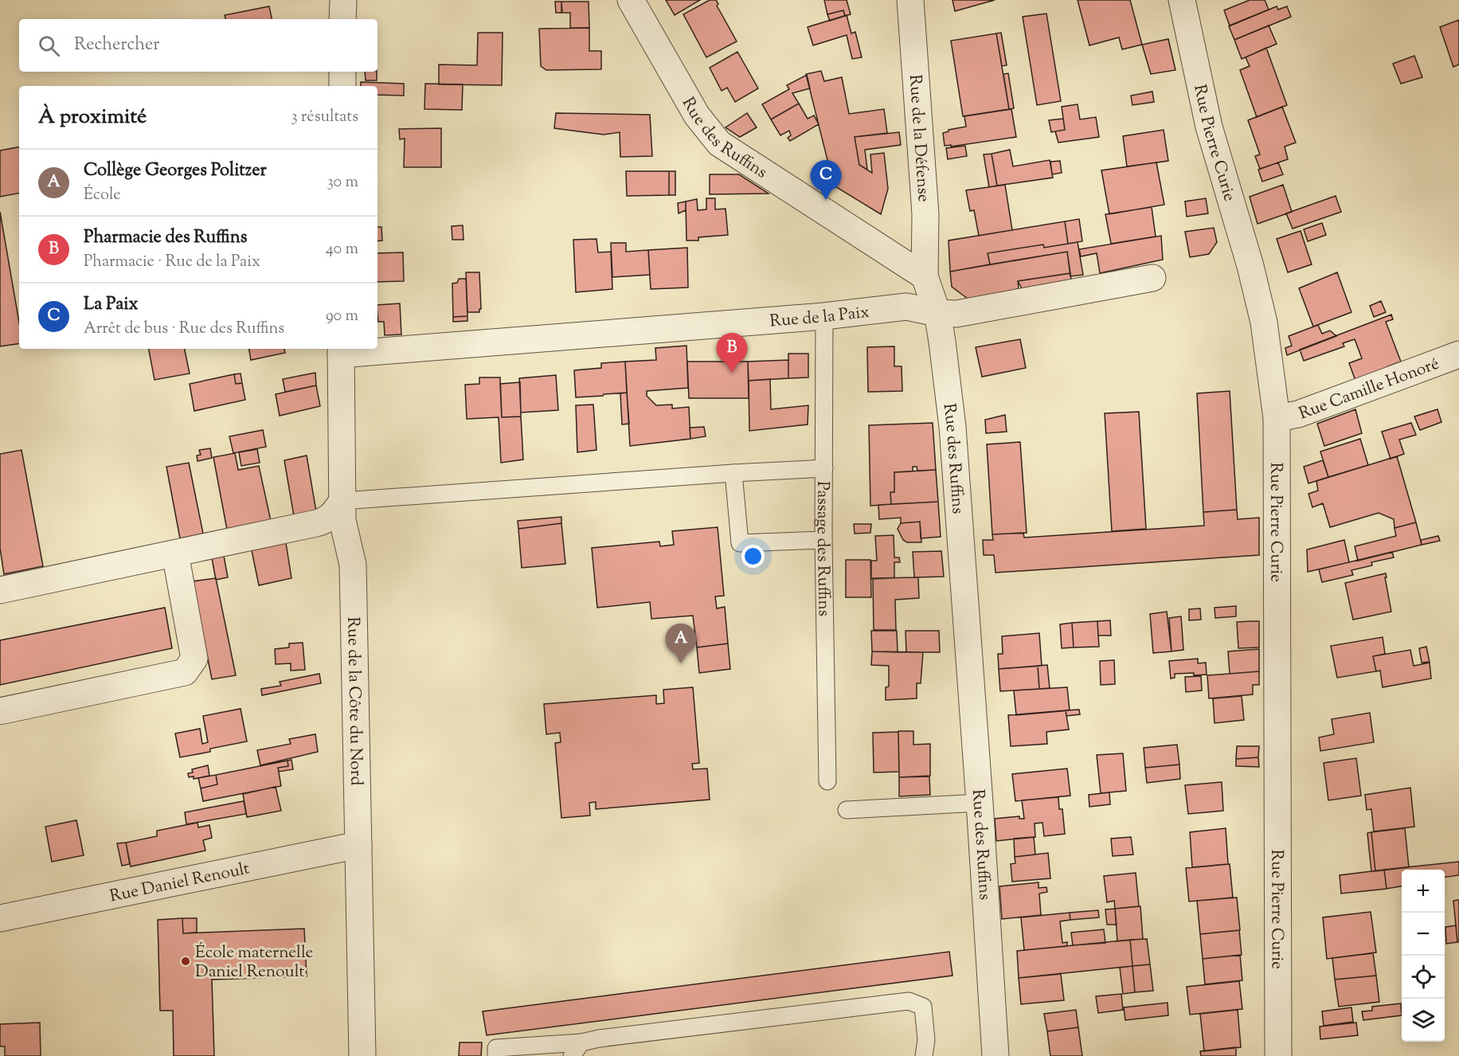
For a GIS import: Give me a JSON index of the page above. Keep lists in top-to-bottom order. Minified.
{"streets":{"street":["Rue des Ruffins","Rue de la Défense","Rue Pierre Curie","Rue de la Paix","Rue Camille Honoré","Rue de la Côte du Nord","Rue Daniel Renoult"],"lane":["Passage des Ruffins"]},"crossings":[["Rue des Ruffins","Rue de la Défense"],["Rue des Ruffins","Rue de la Paix"],["Rue Pierre Curie","Rue Camille Honoré"],["Rue de la Paix","Passage des Ruffins"],["Rue de la Paix","Rue de la Côte du Nord"],["Rue de la Côte du Nord","Rue Daniel Renoult"]],"places":["École maternelle Daniel Renoult"],"page":{"search":"Rechercher","heading":["À proximité","3 résultats"],"list":[{"mark":"A","name":"Collège Georges Politzer","note":"École","value":"30 m"},{"mark":"B","name":"Pharmacie des Ruffins","note":"Pharmacie · Rue de la Paix","value":"40 m"},{"mark":"C","name":"La Paix","note":"Arrêt de bus · Rue des Ruffins","value":"90 m"}],"pins":["C","B","A"],"map_buttons":["+","−"]}}
